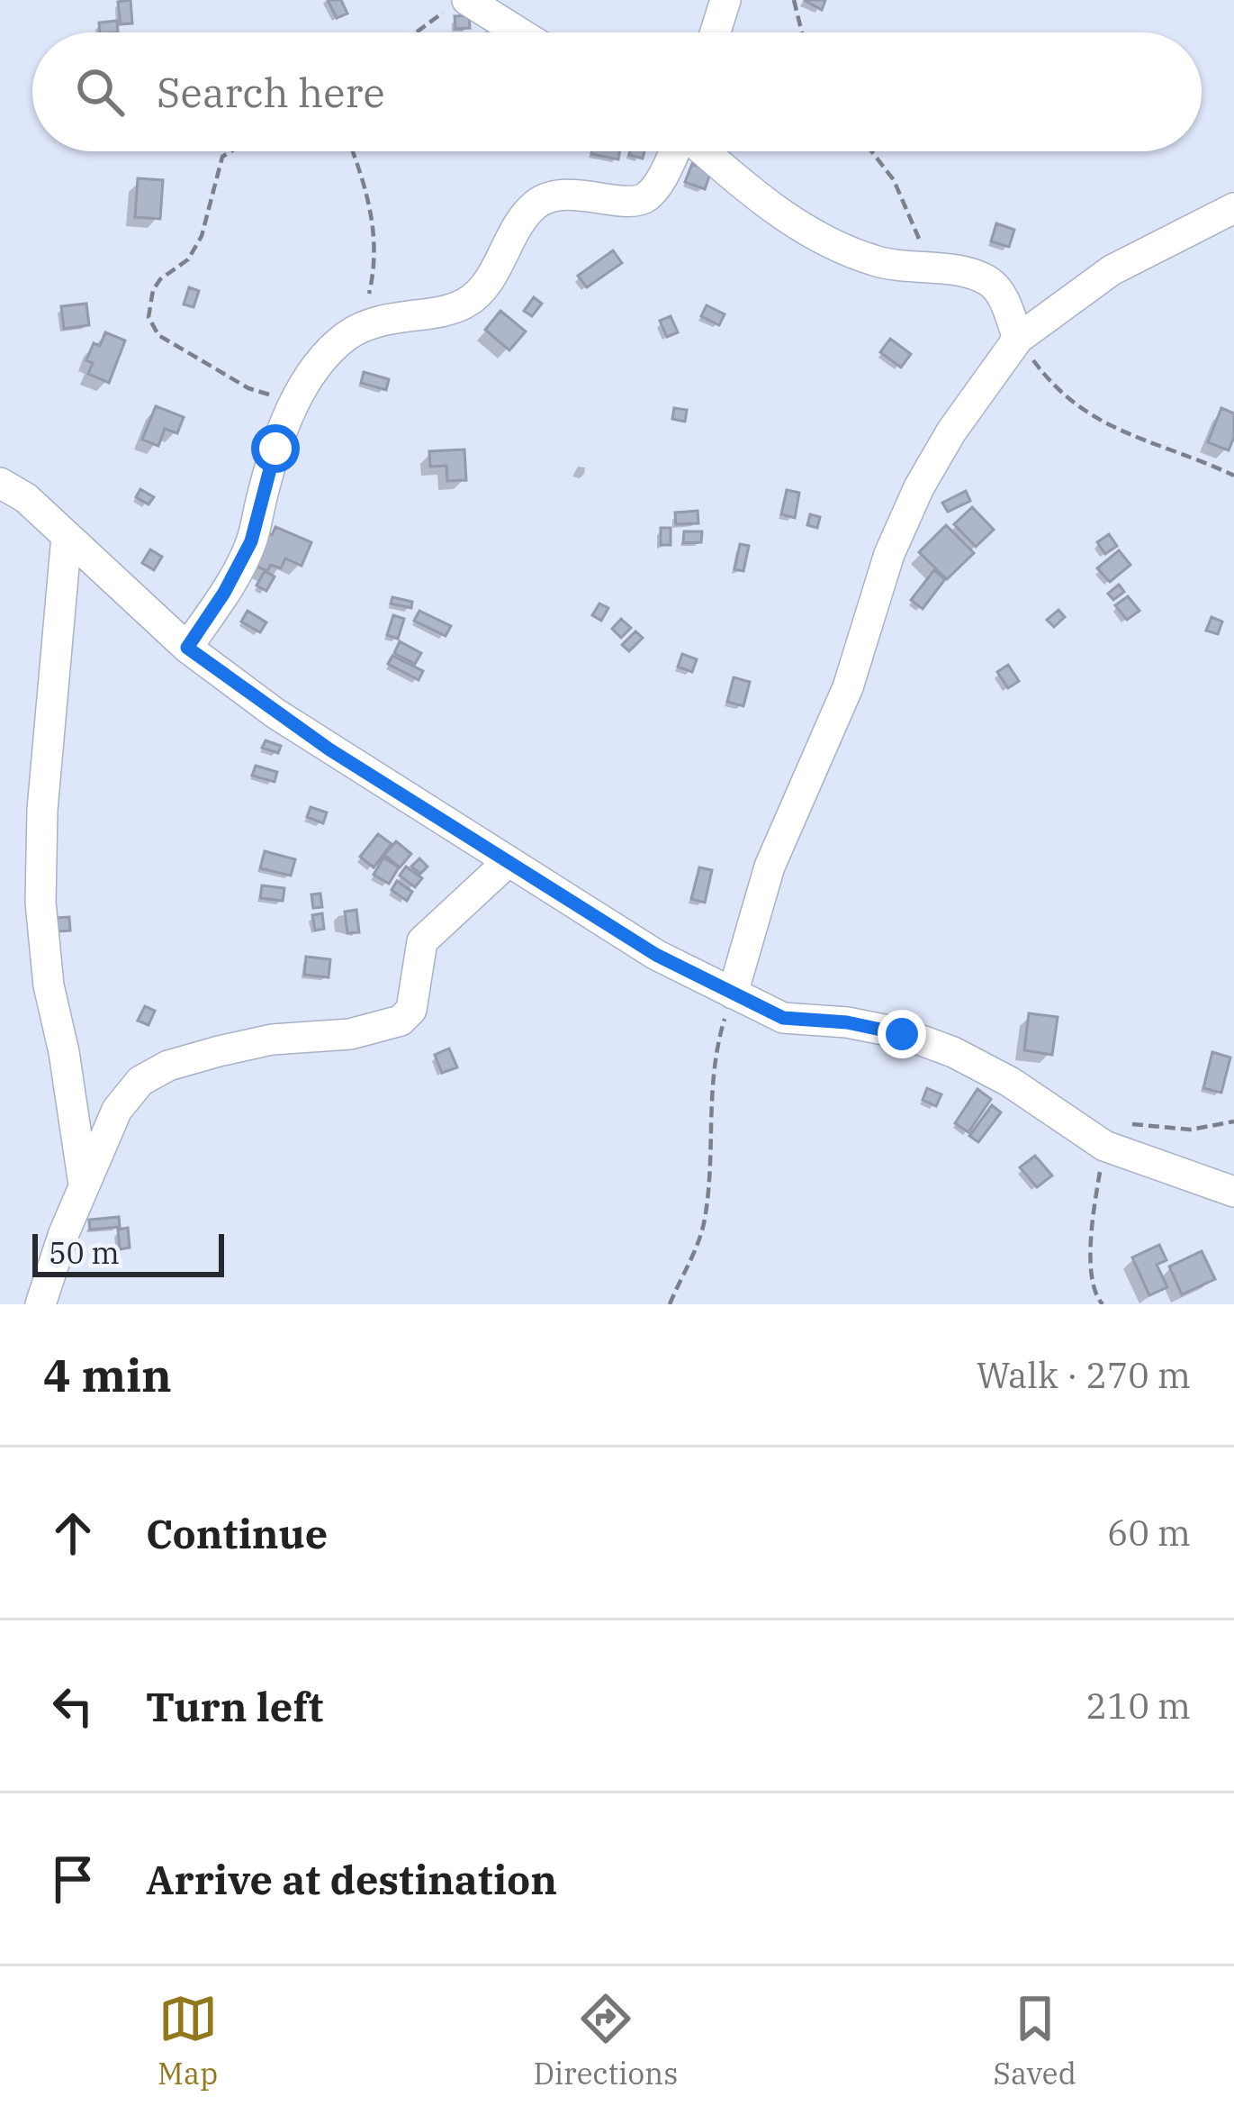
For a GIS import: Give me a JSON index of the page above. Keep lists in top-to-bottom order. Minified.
{"scale_bar":"50 m","page":{"search":"Search here","scale":"50 m","heading":["4 min","Walk · 270 m"],"list":[["Continue","60 m"],["Turn left","210 m"],"Arrive at destination"],"nav":["Map","Directions","Saved"]}}
